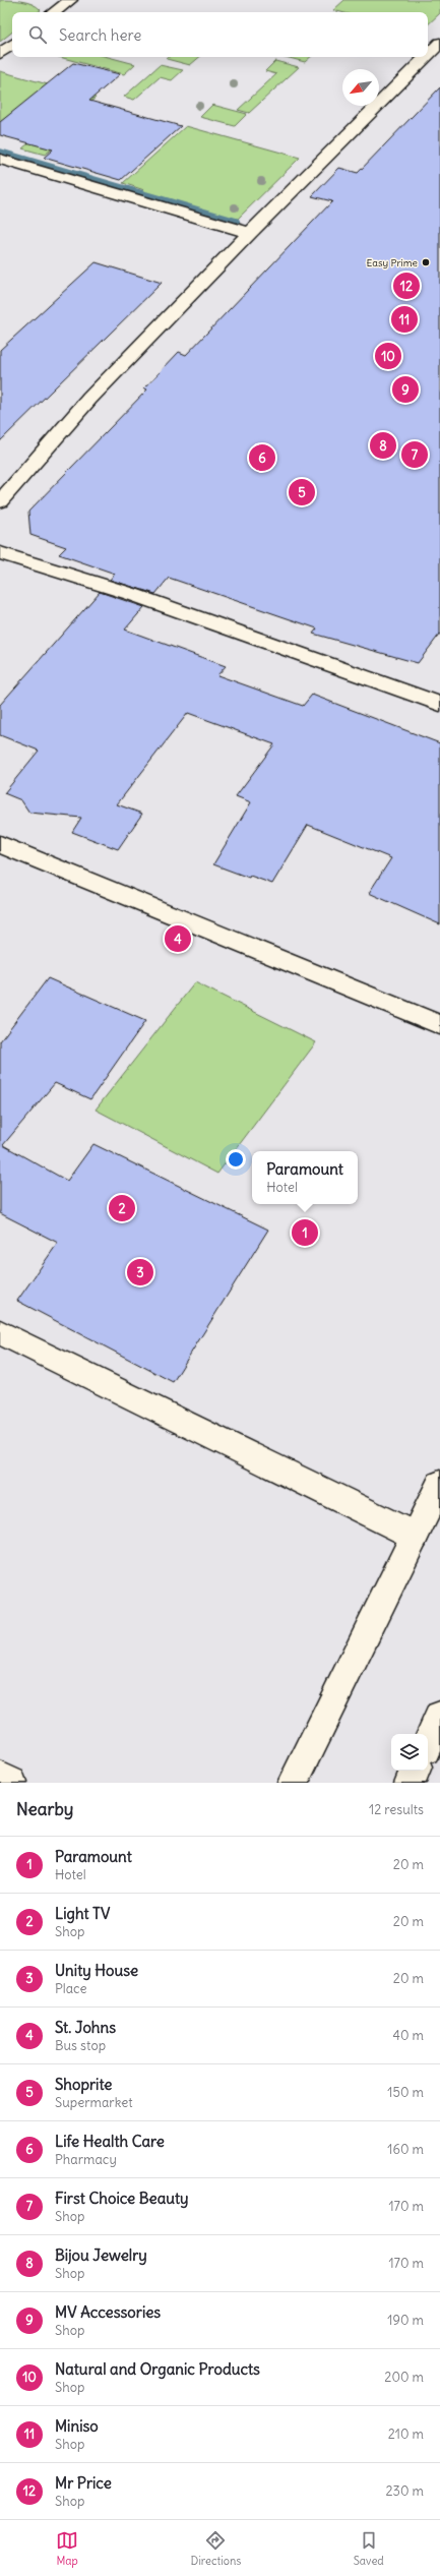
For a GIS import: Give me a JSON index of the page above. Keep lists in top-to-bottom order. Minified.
{"places":["Easy Prime"],"north":"bottom left","page":{"search":"Search here","pins":["12","11","10","9","8","7","6","5","4","2","1","3"],"popup":["Paramount","Hotel"],"heading":["Nearby","12 results"],"list":[{"mark":"1","name":"Paramount","note":"Hotel","value":"20 m"},{"mark":"2","name":"Light TV","note":"Shop","value":"20 m"},{"mark":"3","name":"Unity House","note":"Place","value":"20 m"},{"mark":"4","name":"St. Johns","note":"Bus stop","value":"40 m"},{"mark":"5","name":"Shoprite","note":"Supermarket","value":"150 m"},{"mark":"6","name":"Life Health Care","note":"Pharmacy","value":"160 m"},{"mark":"7","name":"First Choice Beauty","note":"Shop","value":"170 m"},{"mark":"8","name":"Bijou Jewelry","note":"Shop","value":"170 m"},{"mark":"9","name":"MV Accessories","note":"Shop","value":"190 m"},{"mark":"10","name":"Natural and Organic Products","note":"Shop","value":"200 m"},{"mark":"11","name":"Miniso","note":"Shop","value":"210 m"},{"mark":"12","name":"Mr Price","note":"Shop","value":"230 m"}],"nav":["Map","Directions","Saved"]}}
